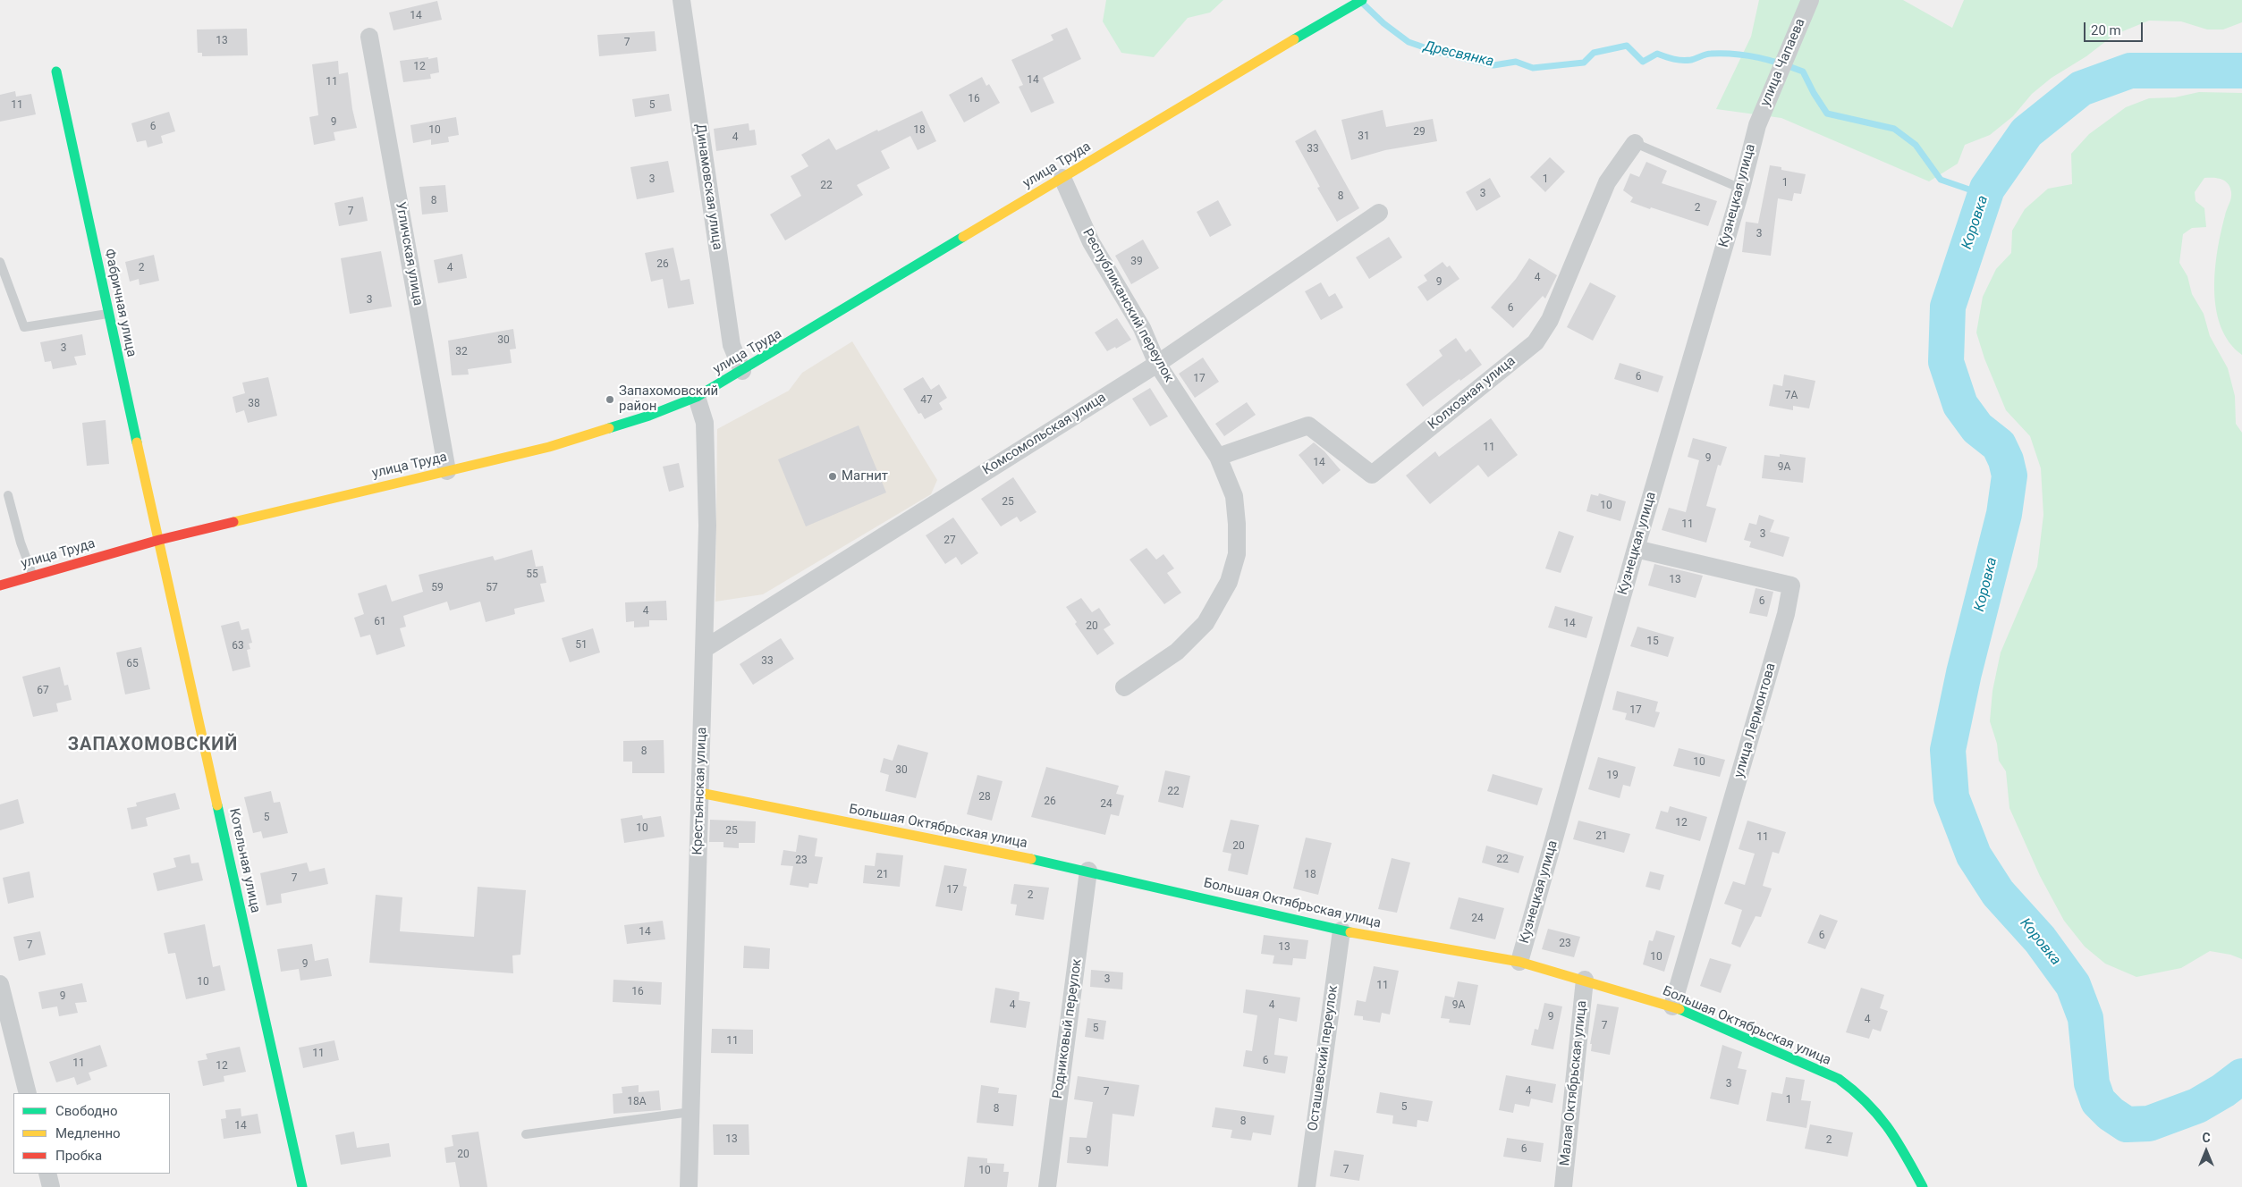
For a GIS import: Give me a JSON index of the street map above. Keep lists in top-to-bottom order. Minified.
{"streets":{"street":["улица Чапаева","улица Труда","Динамовская улица","Кузнецкая улица","Угличская улица","Фабричная улица","Республиканский переулок","Колхозная улица","Комсомольская улица","улица Лермонтова","Крестьянская улица","Большая Октябрьская улица","Котельная улица","Родниковый переулок","Осташевский переулок","Малая Октябрьская улица"]},"crossings":[["улица Чапаева","Кузнецкая улица"],["улица Труда","Динамовская улица"],["улица Труда","Угличская улица"],["улица Труда","Фабричная улица"],["улица Труда","Республиканский переулок"],["улица Труда","Крестьянская улица"],["улица Труда","Котельная улица"],["Кузнецкая улица","улица Лермонтова"],["Кузнецкая улица","Большая Октябрьская улица"],["Фабричная улица","Котельная улица"],["Республиканский переулок","Колхозная улица"],["Республиканский переулок","Комсомольская улица"],["Комсомольская улица","Крестьянская улица"],["улица Лермонтова","Большая Октябрьская улица"],["Крестьянская улица","Большая Октябрьская улица"],["Большая Октябрьская улица","Родниковый переулок"],["Большая Октябрьская улица","Осташевский переулок"],["Большая Октябрьская улица","Малая Октябрьская улица"]],"districts":["ЗАПАХОМОВСКИЙ"],"water":["Дресвянка","Коровка"],"places":["Запахомовский район","Магнит"],"house_numbers":["14","13","7","12","14","11","16","11","5","9","6","10","18","29","31","4","33","3","1","1","22","3","8","8","2","7","3","39","26","2","4","4","9","3","6","30","3","32","6","17","7А","47","38","11","9","14","9А","25","10","11","3","27","55","13","59","57","6","4","61","14","20","15","51","63","33","65","67","17","8","10","30","19","22","28","26","24","5","12","10","25","21","11","20","22","23","21","18","7","17","2","24","14","6","23","7","13","10","9","3","10","11","16","9","4","4","9А","9","4","7","5","11","11","6","11","12","3","4","7","1","18А","5","8","8","14","13","2","6","9","20","7","10"],"legend":["Свободно","Медленно","Пробка"],"scale_bar":"20 m","north":"top"}
